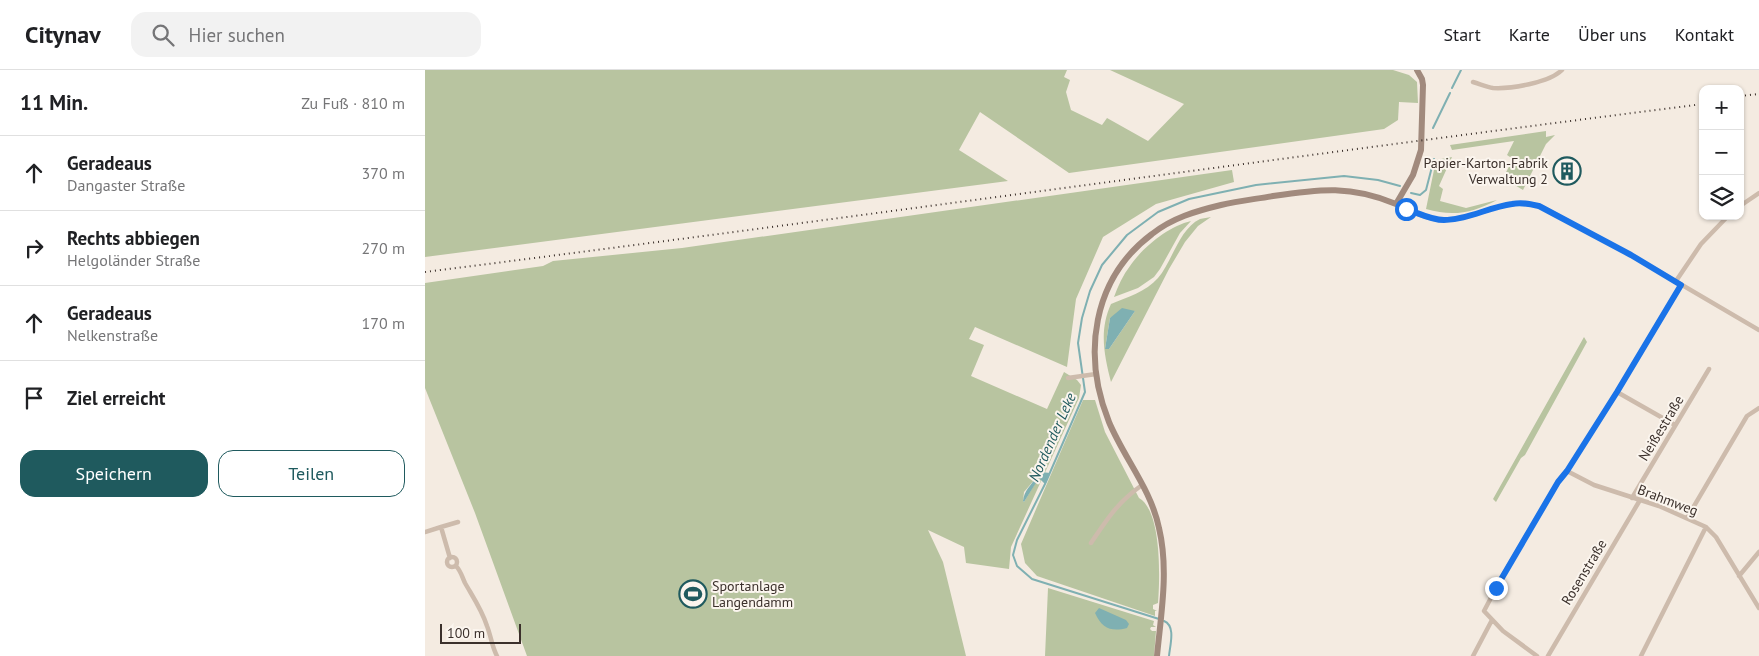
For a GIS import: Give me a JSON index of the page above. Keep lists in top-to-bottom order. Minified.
{"streets":{"street":["Neißestraße","Brahmweg","Rosenstraße"]},"crossings":[["Neißestraße","Brahmweg"],["Brahmweg","Rosenstraße"]],"water":["Nordender Leke"],"places":{"building":["Papier-Karton-Fabrik Verwaltung 2"],"sports":["Sportanlage Langendamm"]},"scale_bar":"100 m","page":{"header":"Citynav","search":"Hier suchen","nav":["Start","Karte","Über uns","Kontakt"],"heading":["11 Min.","Zu Fuß · 810 m"],"map_buttons":["+","−"],"list":[["Geradeaus","Dangaster Straße","370 m"],["Rechts abbiegen","Helgoländer Straße","270 m"],["Geradeaus","Nelkenstraße","170 m"],"Ziel erreicht"],"buttons":["Speichern","Teilen"],"scale":"100 m"}}
